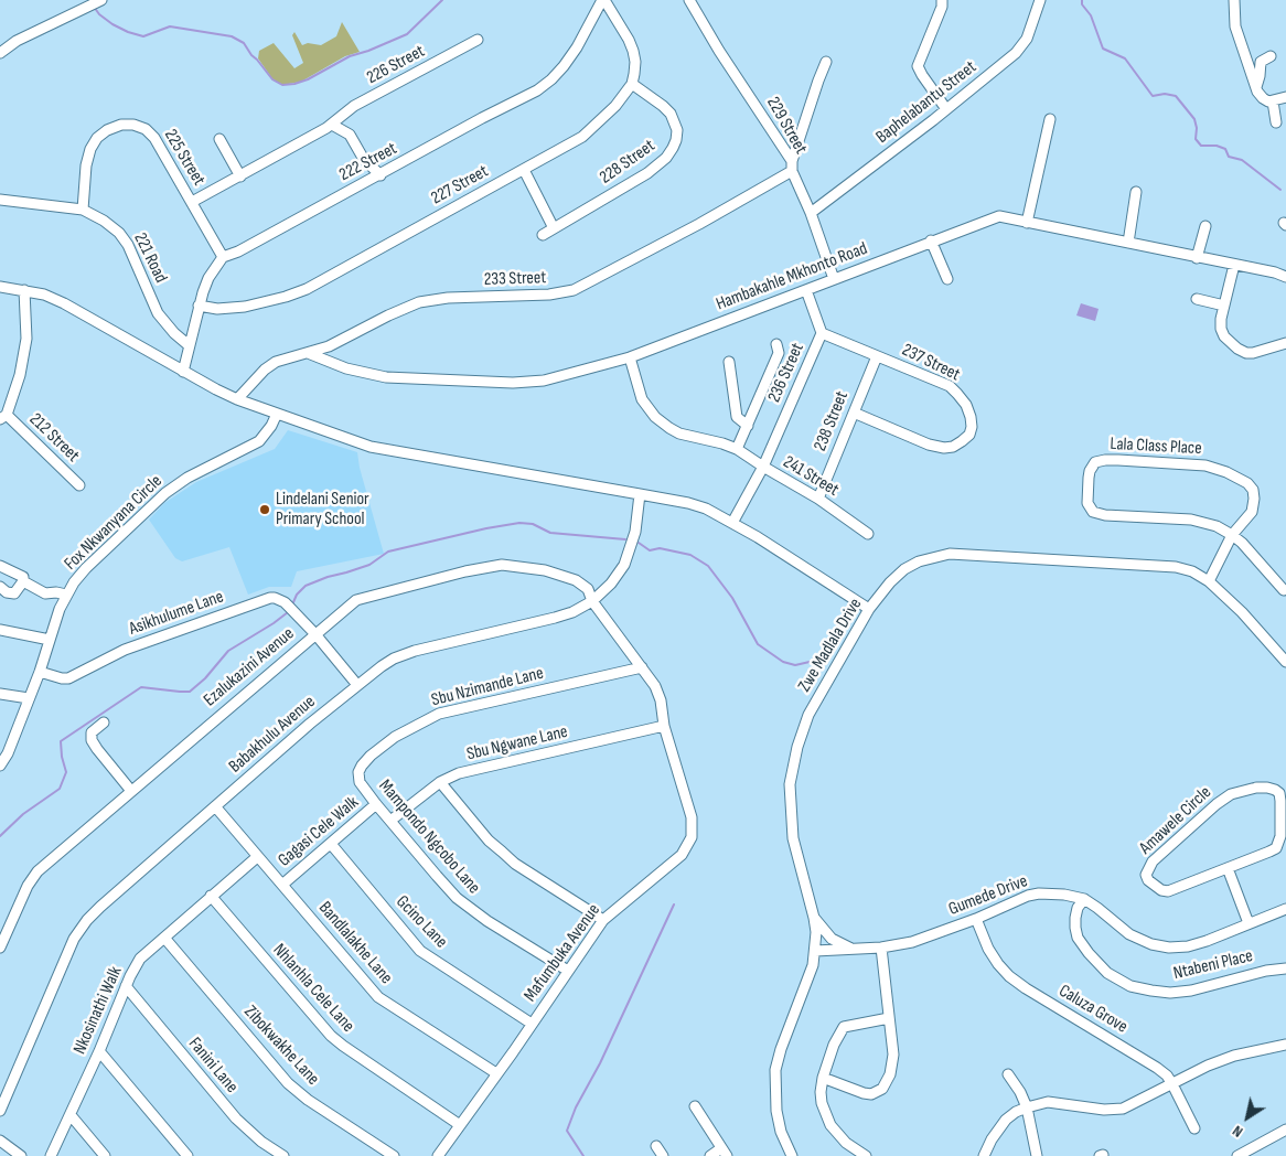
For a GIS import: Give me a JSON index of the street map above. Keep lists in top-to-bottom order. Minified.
{"streets":{"street":["226 Street","Baphelabantu Street","229 Street","225 Street","222 Street","228 Street","227 Street","221 Road","Hambakahle Mkhonto Road","233 Street","237 Street","236 Street","238 Street","212 Street","Lala Class Place","241 Street","Fox Nkwanyana Circle","Asikhulume Lane","Zwe Madlala Drive","Ezalukazini Avenue","Sbu Nzimande Lane","Babakhulu Avenue","Sbu Ngwane Lane","Amawele Circle","Gagasi Cele Walk","Mampondo Ngcobo Lane","Gumede Drive","Gcino Lane","Bandlalakhe Lane","Mafumbuka Avenue","Ntabeni Place","Nhlanhla Cele Lane","Caluza Grove","Nkosinathi Walk","Zibokwakhe Lane","Fanini Lane"]},"crossings":[["226 Street","225 Street"],["Baphelabantu Street","229 Street"],["229 Street","Hambakahle Mkhonto Road"],["229 Street","233 Street"],["225 Street","222 Street"],["225 Street","221 Road"],["228 Street","227 Street"],["Hambakahle Mkhonto Road","233 Street"],["Hambakahle Mkhonto Road","236 Street"],["Hambakahle Mkhonto Road","241 Street"],["237 Street","236 Street"],["237 Street","238 Street"],["236 Street","241 Street"],["238 Street","241 Street"],["Lala Class Place","Zwe Madlala Drive"],["Fox Nkwanyana Circle","Asikhulume Lane"],["Asikhulume Lane","Ezalukazini Avenue"],["Asikhulume Lane","Babakhulu Avenue"],["Zwe Madlala Drive","Gumede Drive"],["Ezalukazini Avenue","Babakhulu Avenue"],["Ezalukazini Avenue","Mafumbuka Avenue"],["Sbu Nzimande Lane","Mampondo Ngcobo Lane"],["Sbu Nzimande Lane","Mafumbuka Avenue"],["Babakhulu Avenue","Bandlalakhe Lane"],["Babakhulu Avenue","Mafumbuka Avenue"],["Sbu Ngwane Lane","Mampondo Ngcobo Lane"],["Sbu Ngwane Lane","Mafumbuka Avenue"],["Gagasi Cele Walk","Mampondo Ngcobo Lane"],["Gagasi Cele Walk","Gcino Lane"],["Gagasi Cele Walk","Bandlalakhe Lane"],["Mampondo Ngcobo Lane","Mafumbuka Avenue"],["Gumede Drive","Ntabeni Place"],["Gumede Drive","Caluza Grove"],["Gcino Lane","Mafumbuka Avenue"],["Bandlalakhe Lane","Mafumbuka Avenue"],["Bandlalakhe Lane","Nkosinathi Walk"],["Mafumbuka Avenue","Nhlanhla Cele Lane"],["Nhlanhla Cele Lane","Nkosinathi Walk"],["Nkosinathi Walk","Zibokwakhe Lane"],["Nkosinathi Walk","Fanini Lane"]],"places":["Lindelani Senior Primary School"],"north":"bottom left"}
